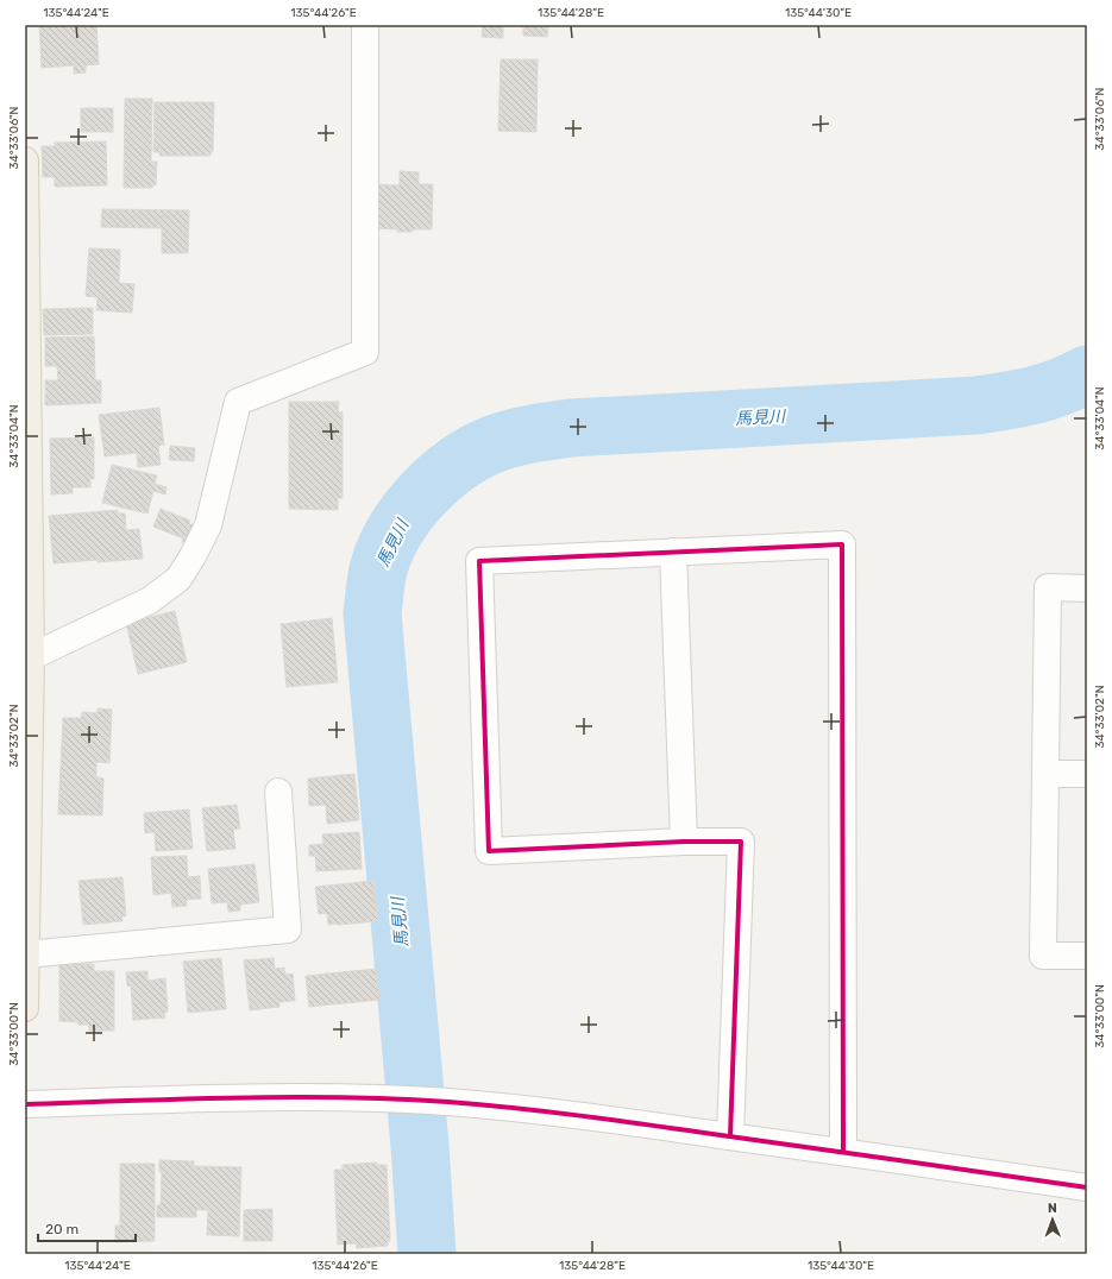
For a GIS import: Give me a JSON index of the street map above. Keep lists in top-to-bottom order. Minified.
{"water":["馬見川"],"scale_bar":"20 m","north":"top","coordinates":["135°44'24\"E","135°44'26\"E","135°44'28\"E","135°44'30\"E","34°33'06\"N","34°33'04\"N","34°33'02\"N","34°33'00\"N"]}
